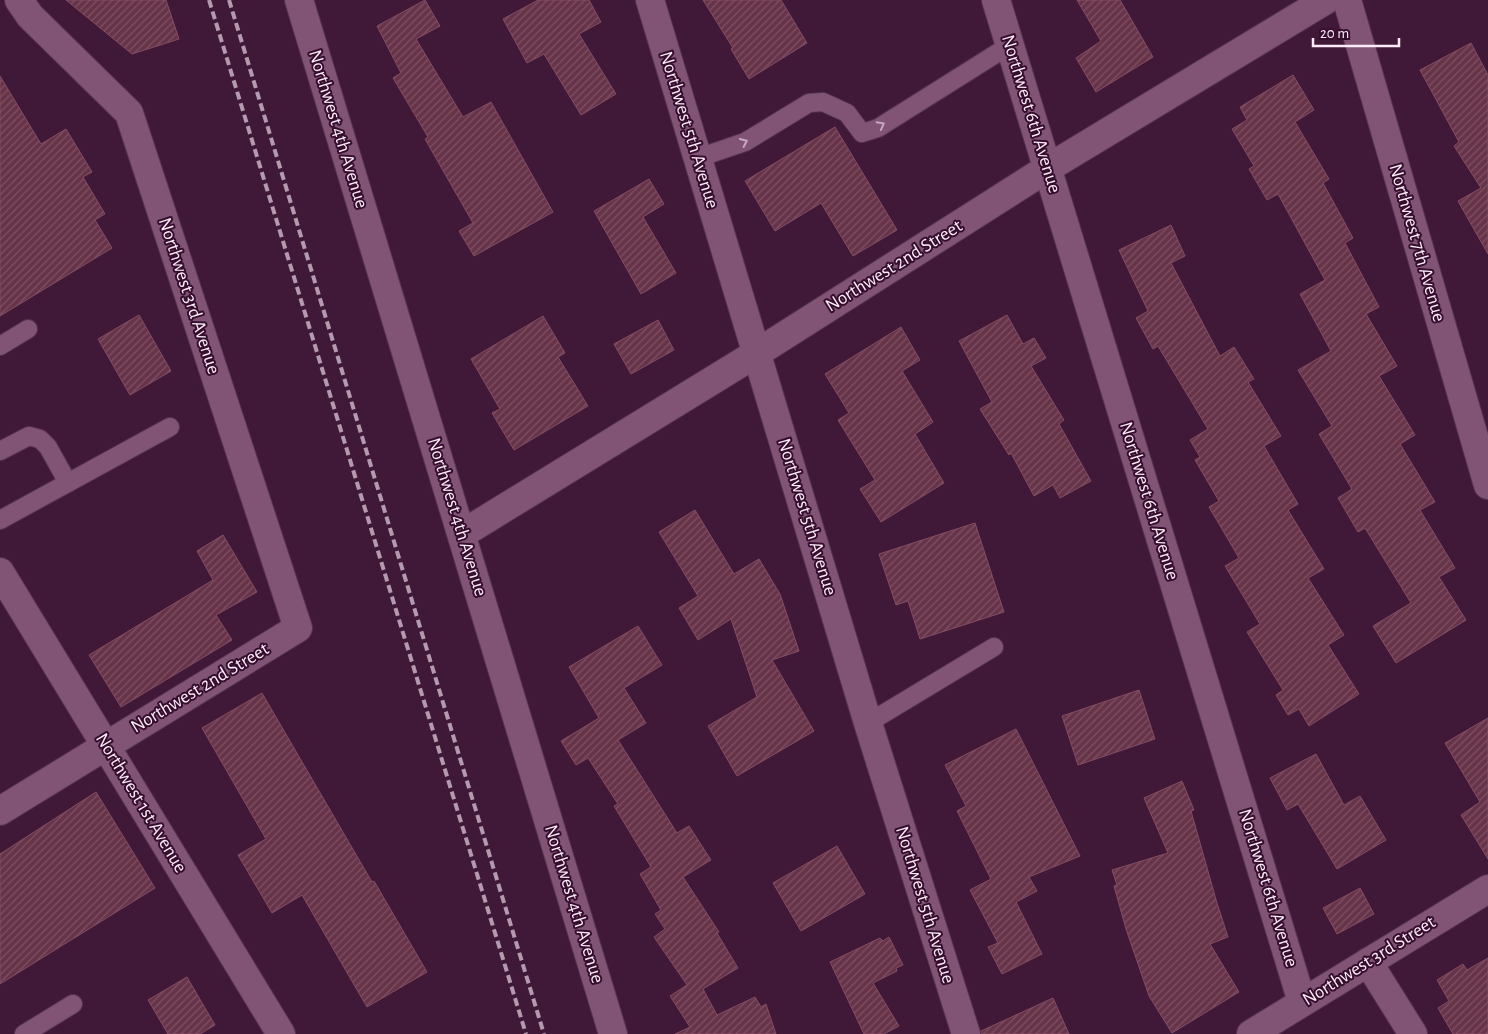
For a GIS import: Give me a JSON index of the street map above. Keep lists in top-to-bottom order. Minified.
{"streets":{"street":["Northwest 6th Avenue","Northwest 4th Avenue","Northwest 5th Avenue","Northwest 7th Avenue","Northwest 2nd Street","Northwest 3rd Avenue","Northwest 1st Avenue","Northwest 3rd Street"]},"crossings":[["Northwest 6th Avenue","Northwest 2nd Street"],["Northwest 6th Avenue","Northwest 3rd Street"],["Northwest 4th Avenue","Northwest 2nd Street"],["Northwest 5th Avenue","Northwest 2nd Street"],["Northwest 2nd Street","Northwest 3rd Avenue"],["Northwest 2nd Street","Northwest 1st Avenue"]],"scale_bar":"20 m"}
